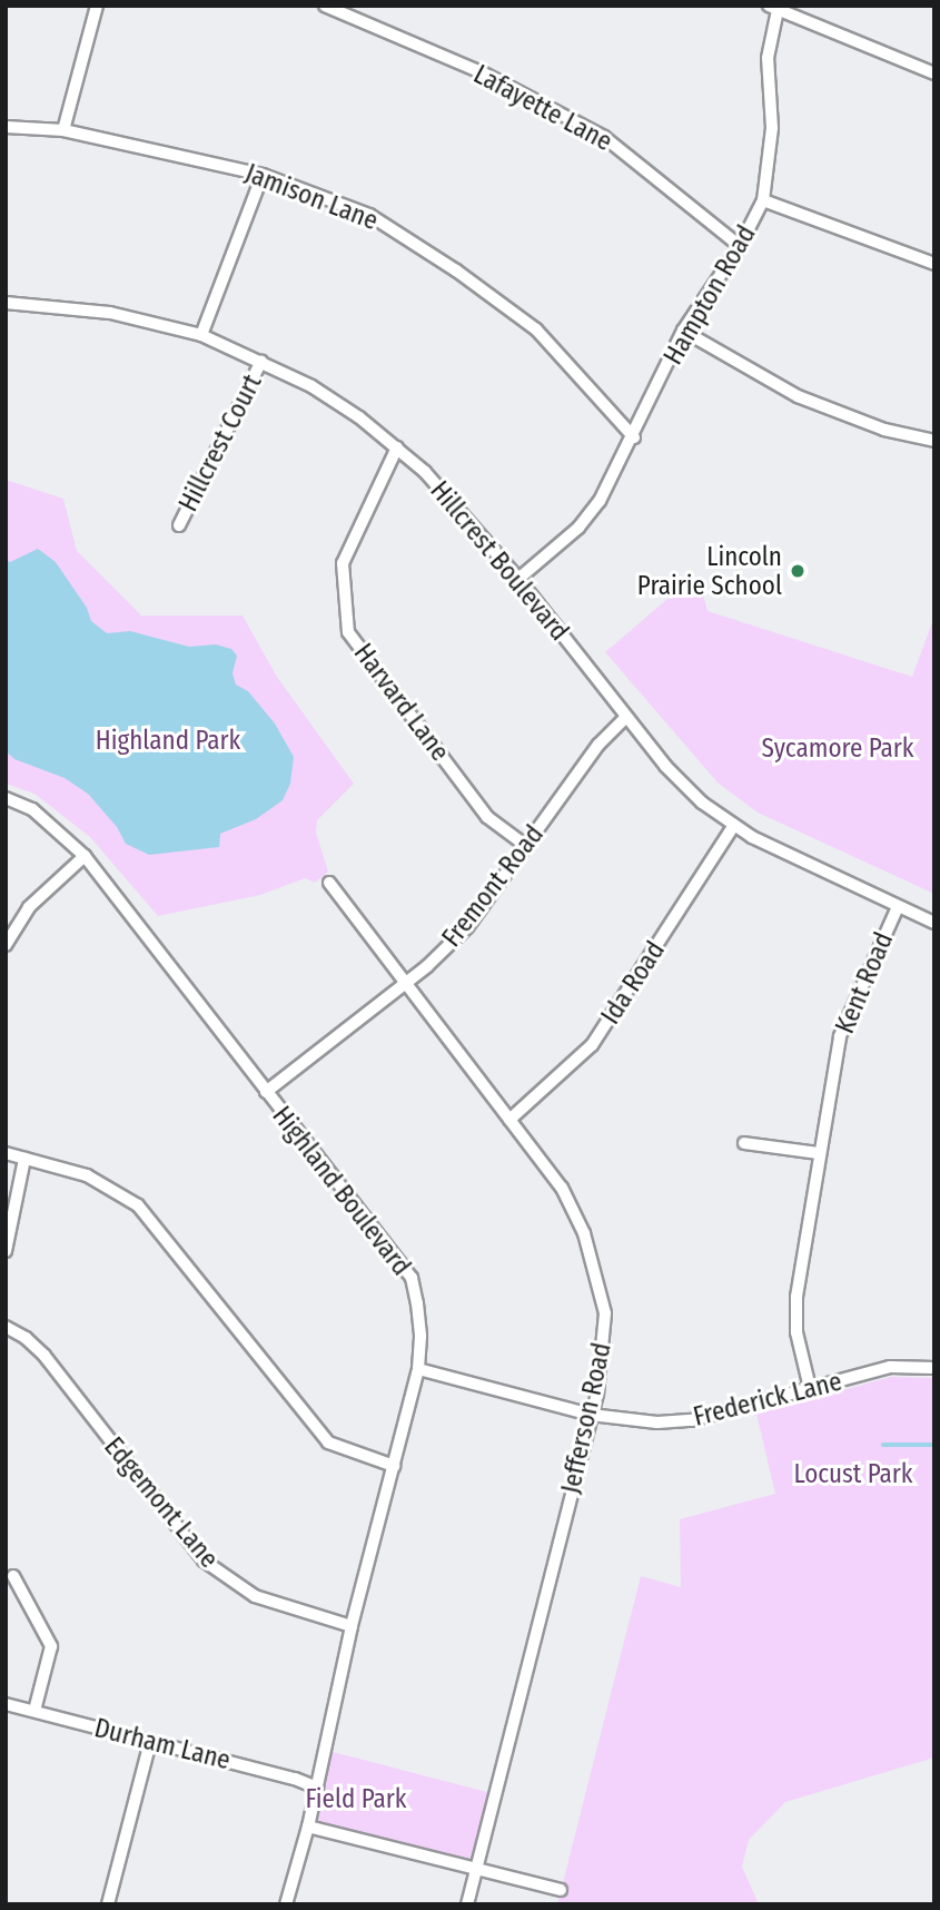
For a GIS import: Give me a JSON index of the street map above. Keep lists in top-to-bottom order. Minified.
{"streets":{"street":["Lafayette Lane","Jamison Lane","Hampton Road","Hillcrest Court","Hillcrest Boulevard","Harvard Lane","Fremont Road","Ida Road","Kent Road","Highland Boulevard","Frederick Lane","Jefferson Road","Edgemont Lane","Durham Lane"]},"crossings":[["Lafayette Lane","Hampton Road"],["Jamison Lane","Hampton Road"],["Hampton Road","Hillcrest Boulevard"],["Hillcrest Court","Hillcrest Boulevard"],["Hillcrest Boulevard","Harvard Lane"],["Hillcrest Boulevard","Fremont Road"],["Hillcrest Boulevard","Ida Road"],["Hillcrest Boulevard","Kent Road"],["Harvard Lane","Fremont Road"],["Fremont Road","Highland Boulevard"],["Fremont Road","Jefferson Road"],["Ida Road","Jefferson Road"],["Kent Road","Frederick Lane"],["Highland Boulevard","Frederick Lane"],["Highland Boulevard","Edgemont Lane"],["Highland Boulevard","Durham Lane"],["Frederick Lane","Jefferson Road"]],"parks":["Highland Park","Sycamore Park","Locust Park","Field Park"],"places":["Lincoln Prairie School"]}
